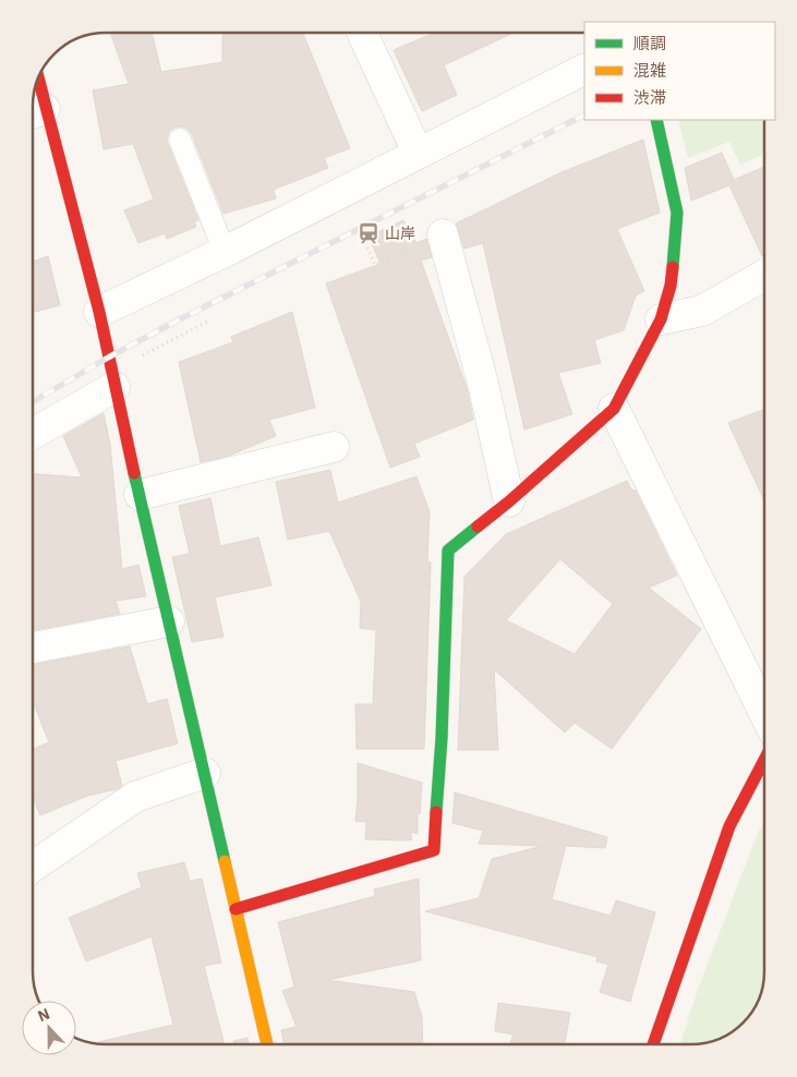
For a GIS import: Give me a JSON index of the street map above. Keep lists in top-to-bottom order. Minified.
{"places":{"station":["山岸"]},"legend":["順調","混雑","渋滞"],"north":"top"}
